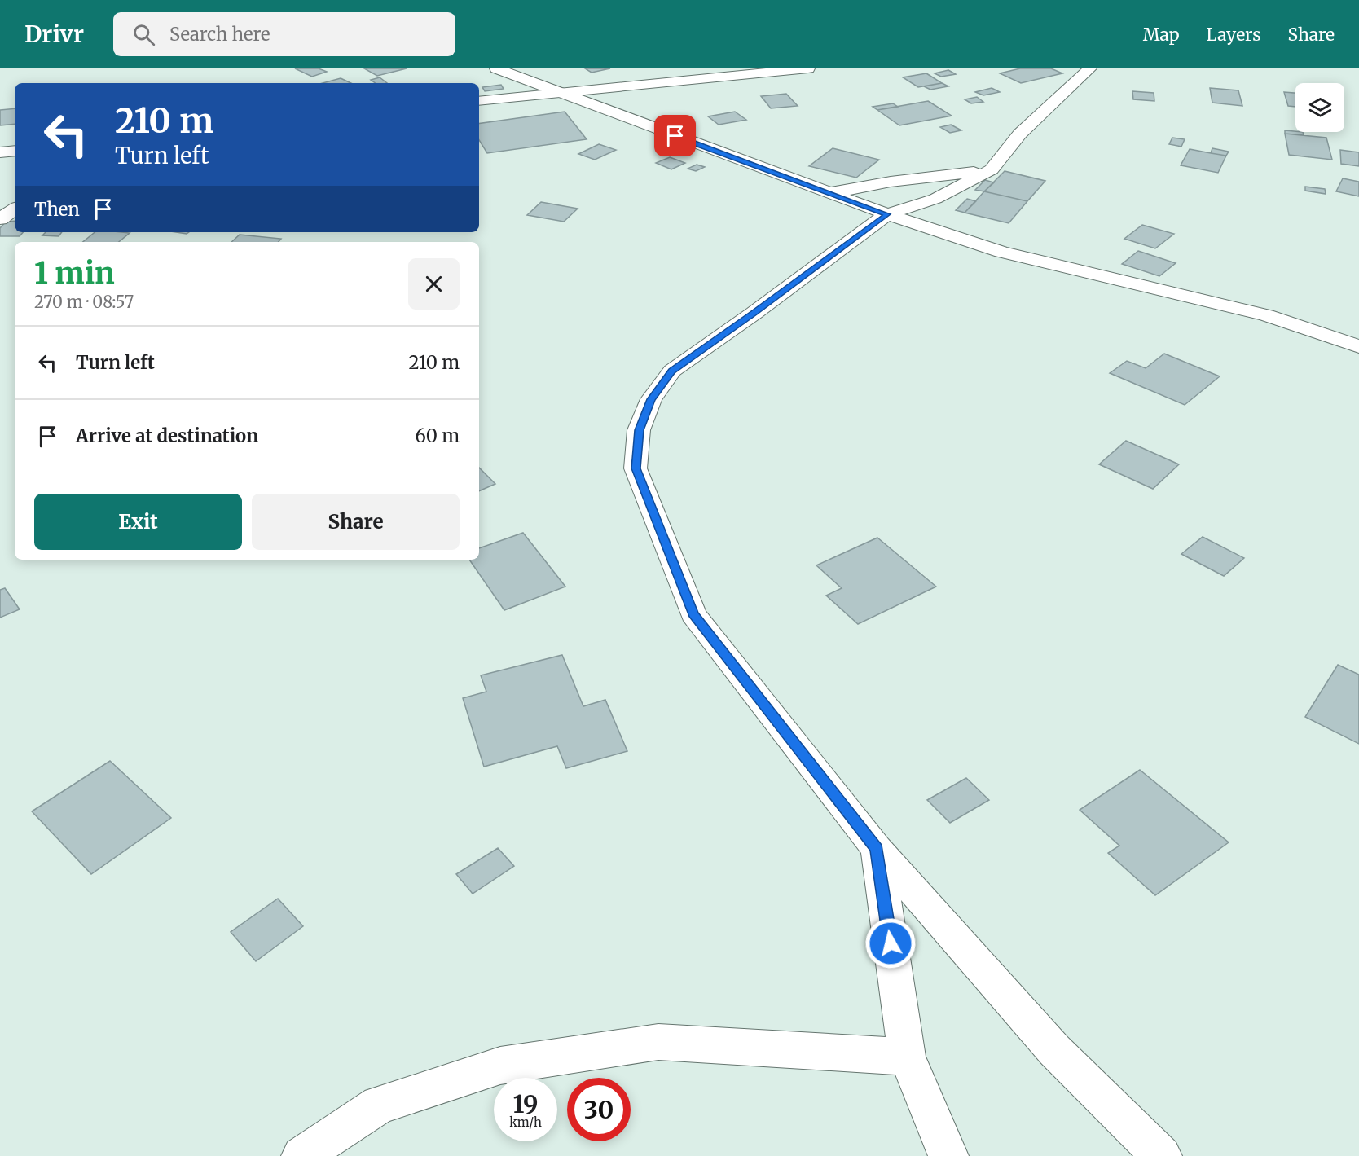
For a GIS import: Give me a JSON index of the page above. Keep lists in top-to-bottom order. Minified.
{"page":{"header":"Drivr","search":"Search here","nav":["Map","Layers","Share"],"turn":["210 m","Turn left"],"then":"Then","heading":["1 min","270 m · 08:57"],"list":[{"name":"Turn left","value":"210 m"},{"name":"Arrive at destination","value":"60 m"}],"buttons":["Exit","Share"],"speed":"19 km/h","limit":"30"}}
